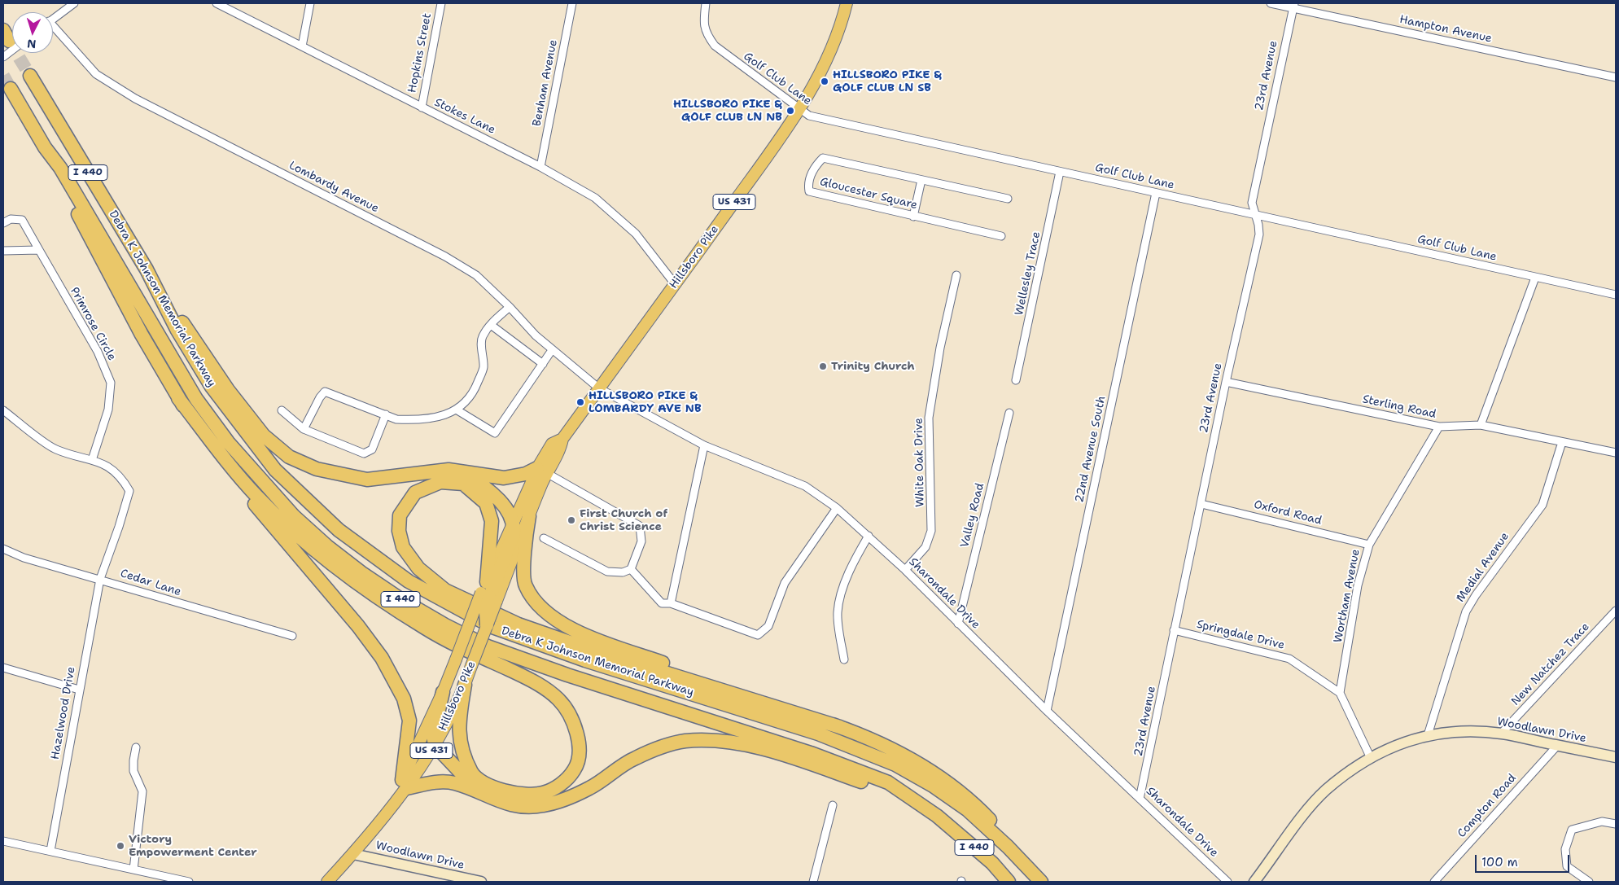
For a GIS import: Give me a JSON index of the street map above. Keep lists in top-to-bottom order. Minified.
{"streets":{"highway":["I 440","Debra K Johnson Memorial Parkway"],"main road":["US 431","Hillsboro Pike","Woodlawn Drive"],"street":["Hampton Avenue","Hopkins Street","23rd Avenue","Golf Club Lane","Benham Avenue","Stokes Lane","Lombardy Avenue","Gloucester Square","Wellesley Trace","Primrose Circle","Sterling Road","22nd Avenue South","White Oak Drive","Oxford Road","Valley Road","Medial Avenue","Cedar Lane","Sharondale Drive","Wortham Avenue","Springdale Drive","New Natchez Trace","Hazelwood Drive","Compton Road"]},"crossings":[["Hampton Avenue","23rd Avenue"],["Hopkins Street","Stokes Lane"],["23rd Avenue","Golf Club Lane"],["23rd Avenue","Sterling Road"],["23rd Avenue","Oxford Road"],["23rd Avenue","Sharondale Drive"],["23rd Avenue","Springdale Drive"],["Golf Club Lane","Hillsboro Pike"],["Golf Club Lane","Wellesley Trace"],["Golf Club Lane","22nd Avenue South"],["Benham Avenue","Stokes Lane"],["Stokes Lane","Hillsboro Pike"],["Lombardy Avenue","Hillsboro Pike"],["Lombardy Avenue","Sharondale Drive"],["US 431","Hillsboro Pike"],["US 431","Woodlawn Drive"],["Hillsboro Pike","Sharondale Drive"],["Hillsboro Pike","Woodlawn Drive"],["Primrose Circle","Hazelwood Drive"],["Sterling Road","Medial Avenue"],["Sterling Road","Wortham Avenue"],["22nd Avenue South","Sharondale Drive"],["White Oak Drive","Sharondale Drive"],["Oxford Road","Wortham Avenue"],["Valley Road","Sharondale Drive"],["Medial Avenue","Woodlawn Drive"],["Cedar Lane","Hazelwood Drive"],["Wortham Avenue","Springdale Drive"],["New Natchez Trace","Woodlawn Drive"],["Woodlawn Drive","Compton Road"]],"places":["HILLSBORO PIKE & GOLF CLUB LN SB","HILLSBORO PIKE & GOLF CLUB LN NB","Trinity Church","HILLSBORO PIKE & LOMBARDY AVE NB","First Church of Christ Science","Victory Empowerment Center"],"scale_bar":"100 m","north":"bottom"}
